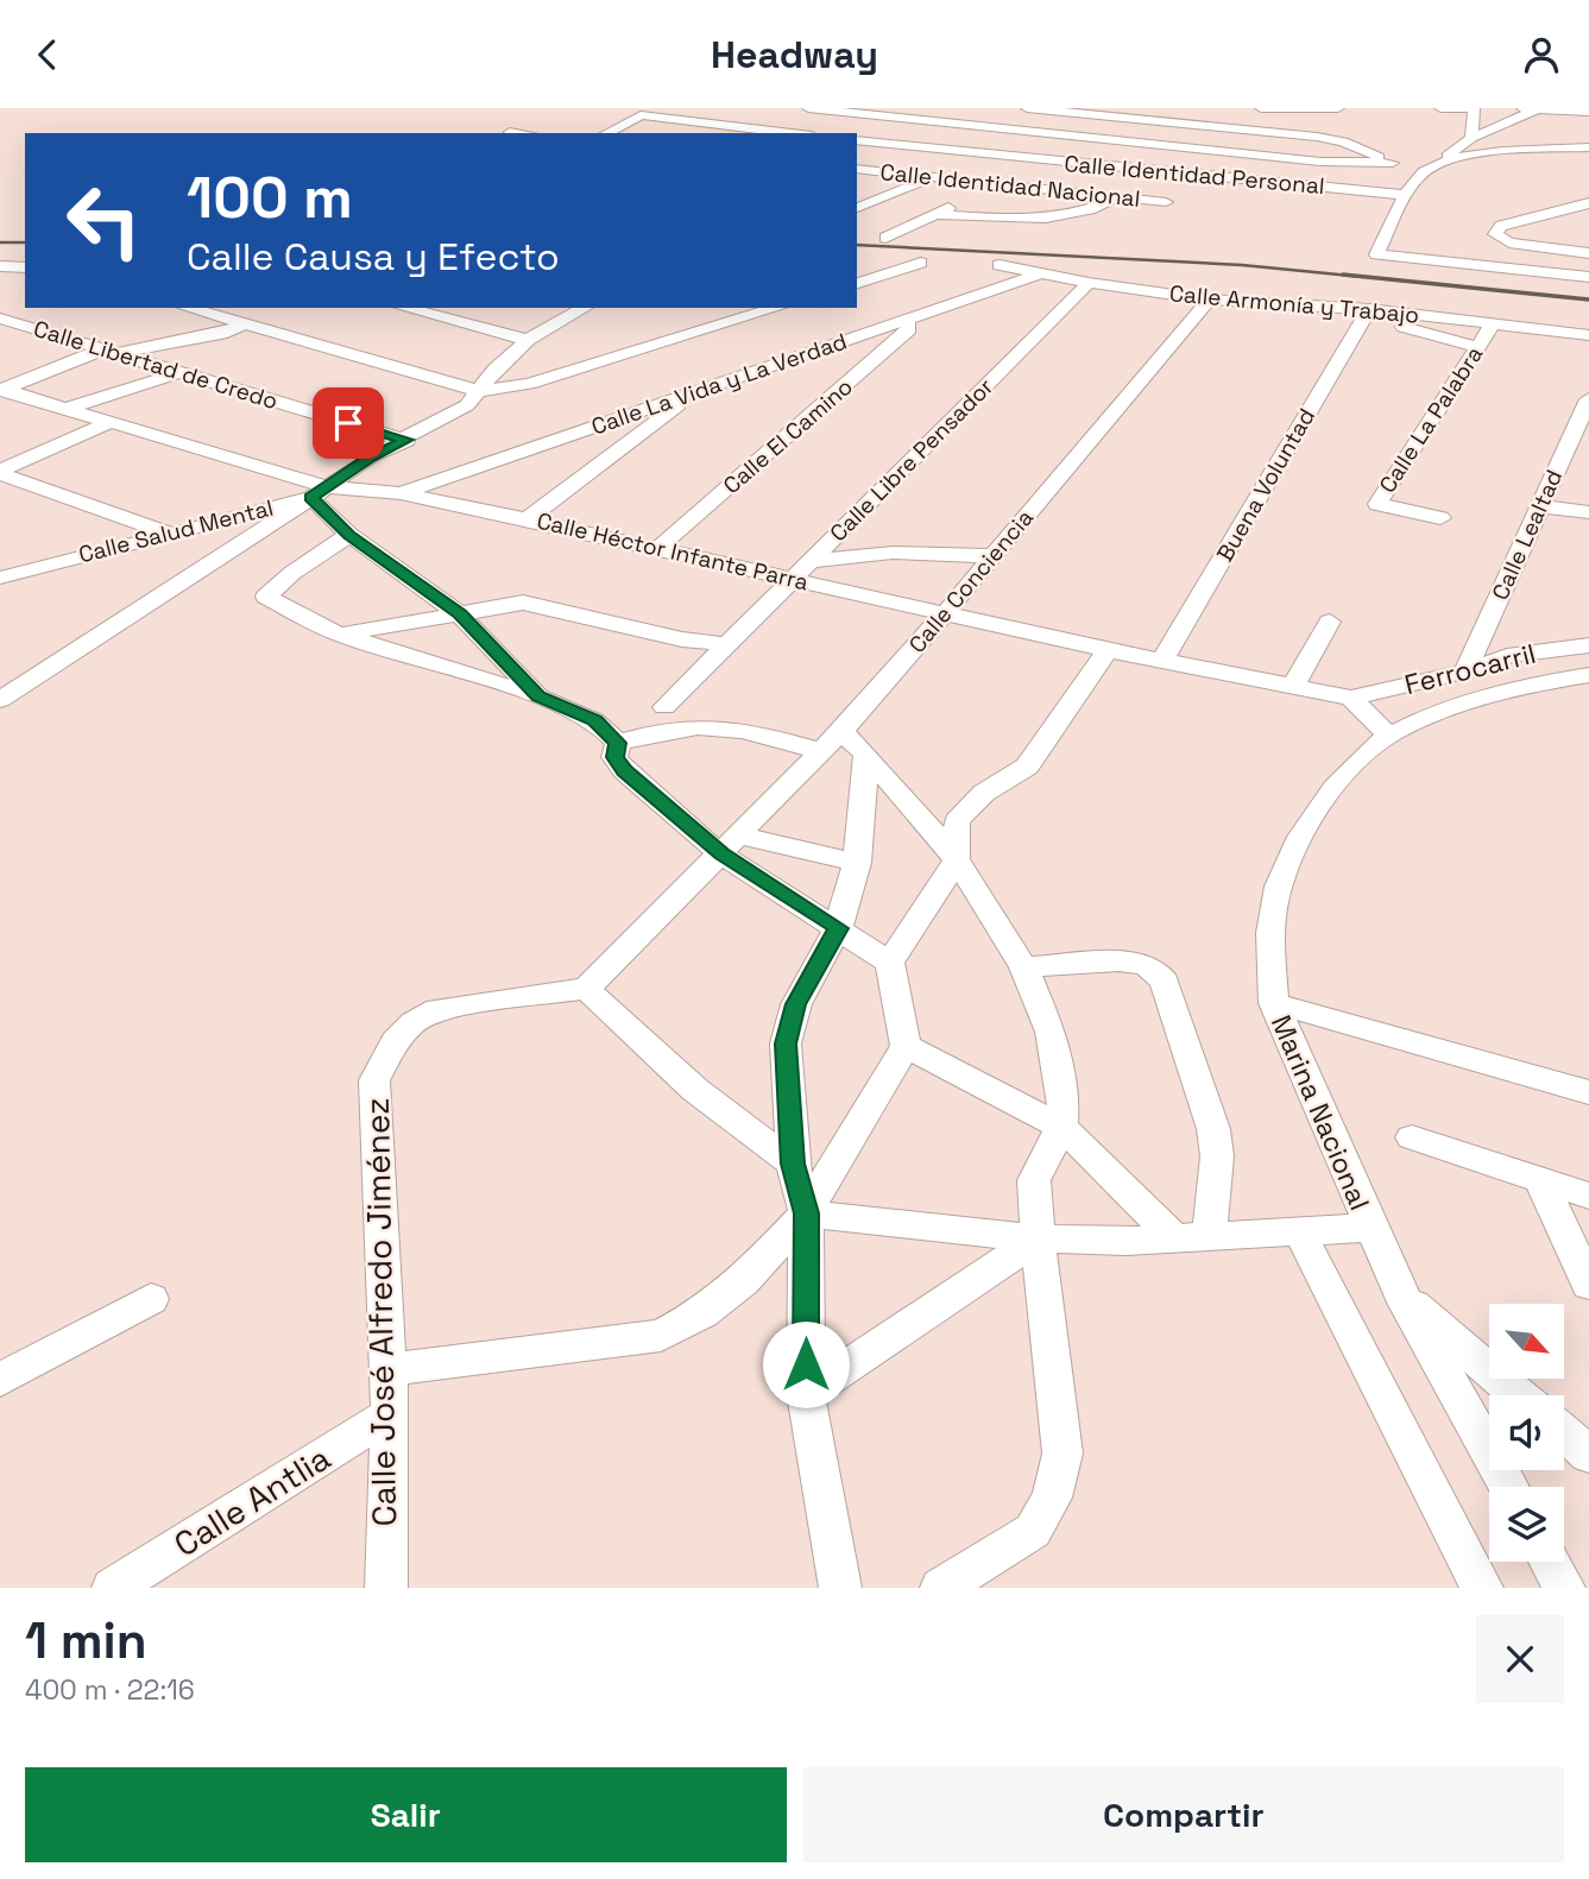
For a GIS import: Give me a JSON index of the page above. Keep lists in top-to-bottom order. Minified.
{"streets":{"street":["Calle Identidad Personal","Calle Identidad Nacional","Calle Armonía y Trabajo","Calle Libertad de Credo","Calle La Vida y La Verdad","Calle La Palabra","Calle El Camino","Calle Libre Pensador","Buena Voluntad","Calle Salud Mental","Calle Lealtad","Calle Héctor Infante Parra","Calle Conciencia","Ferrocarril","Marina Nacional","Calle José Alfredo Jiménez","Calle Antlia"]},"crossings":[["Calle Armonía y Trabajo","Calle La Vida y La Verdad"],["Calle Armonía y Trabajo","Calle La Palabra"],["Calle Armonía y Trabajo","Calle Libre Pensador"],["Calle Armonía y Trabajo","Buena Voluntad"],["Calle Armonía y Trabajo","Calle Conciencia"],["Calle Libertad de Credo","Calle Salud Mental"],["Calle La Vida y La Verdad","Calle El Camino"],["Calle La Vida y La Verdad","Calle Héctor Infante Parra"],["Calle El Camino","Calle Héctor Infante Parra"],["Calle Libre Pensador","Calle Héctor Infante Parra"],["Buena Voluntad","Calle Héctor Infante Parra"],["Calle Salud Mental","Calle Héctor Infante Parra"],["Calle Lealtad","Ferrocarril"],["Calle Héctor Infante Parra","Calle Conciencia"],["Calle Héctor Infante Parra","Ferrocarril"],["Calle José Alfredo Jiménez","Calle Antlia"]],"north":"bottom right","page":{"header":"Headway","turn":["100 m","Calle Causa y Efecto"],"heading":["1 min","400 m · 22:16"],"buttons":["Salir","Compartir"]}}
